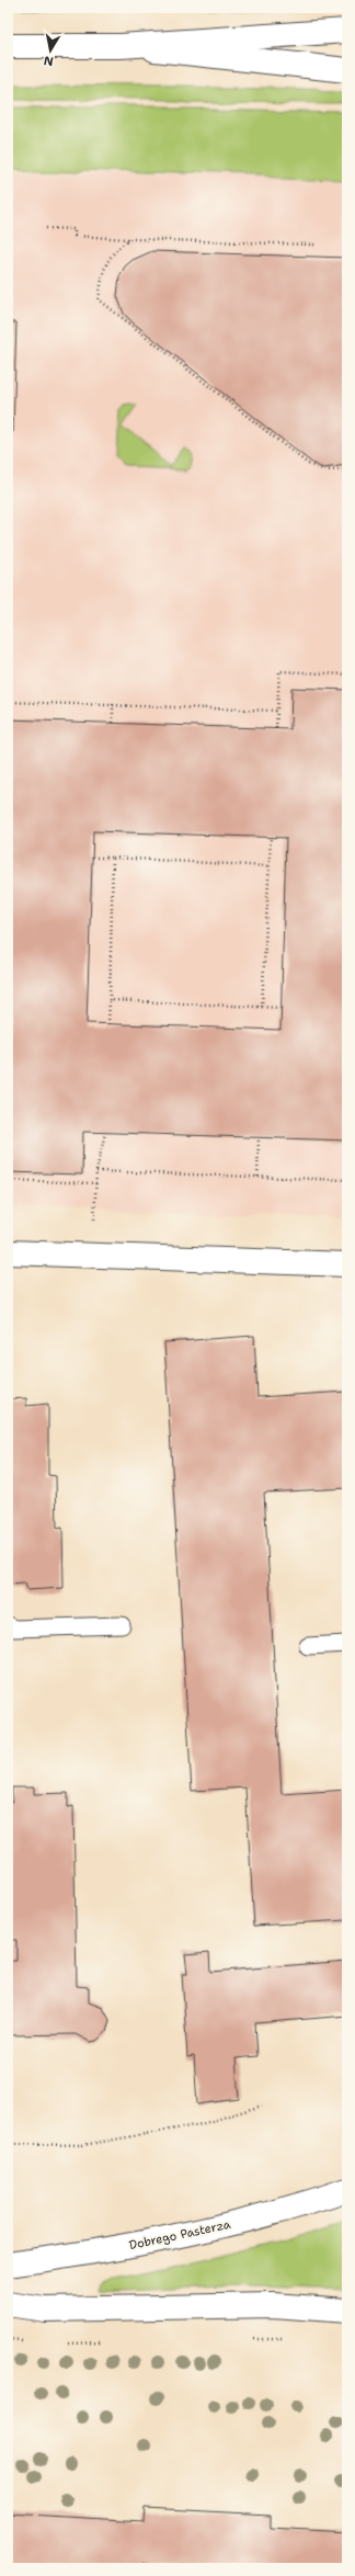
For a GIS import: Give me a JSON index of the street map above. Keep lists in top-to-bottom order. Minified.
{"streets":{"street":["Dobrego Pasterza"]},"north":"bottom"}
